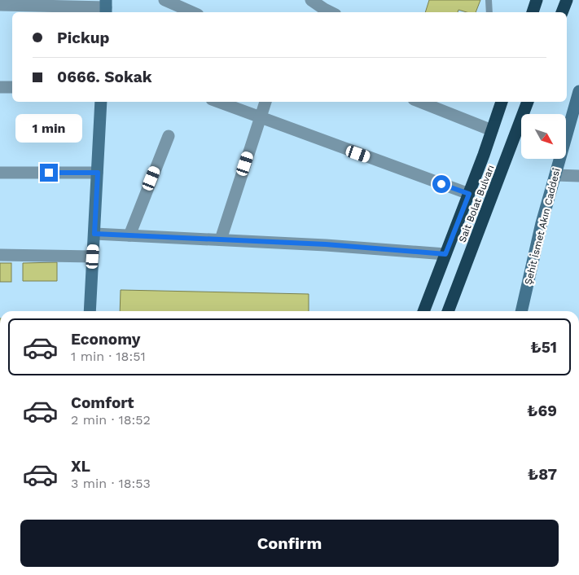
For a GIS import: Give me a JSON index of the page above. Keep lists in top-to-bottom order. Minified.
{"streets":{"highway":["Sait Bolat Bulvarı"],"street":["Şehit İsmet Akın Caddesi"]},"north":"bottom right","page":{"banner":["Pickup","0666. Sokak"],"bubble":"1 min","list":[{"name":"Economy","note":"1 min · 18:51","value":"₺51"},{"name":"Comfort","note":"2 min · 18:52","value":"₺69"},{"name":"XL","note":"3 min · 18:53","value":"₺87"}],"buttons":"Confirm"}}
